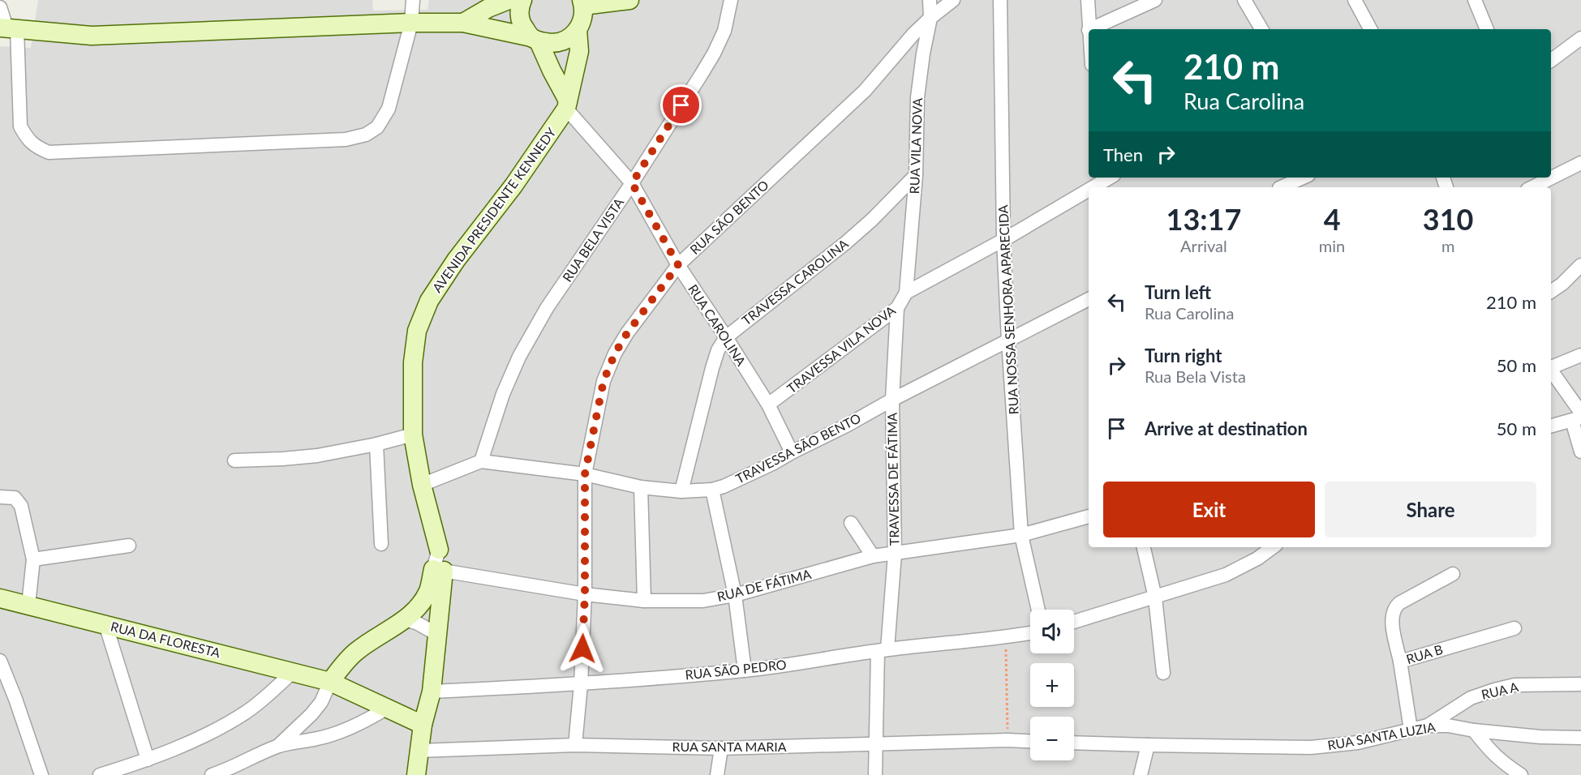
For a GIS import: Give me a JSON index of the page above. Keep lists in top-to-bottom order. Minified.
{"streets":{"street":["RUA VILA NOVA","AVENIDA PRESIDENTE KENNEDY","RUA SÃO BENTO","RUA BELA VISTA","TRAVESSA CAROLINA","RUA NOSSA SENHORA APARECIDA","RUA CAROLINA","TRAVESSA VILA NOVA","TRAVESSA SÃO BENTO","TRAVESSA DE FÁTIMA","RUA DE FÁTIMA","RUA DA FLORESTA","RUA B","RUA SÃO PEDRO","RUA A","RUA SANTA LUZIA","RUA SANTA MARIA"]},"crossings":[["RUA VILA NOVA","RUA SÃO BENTO"],["RUA VILA NOVA","TRAVESSA CAROLINA"],["RUA VILA NOVA","TRAVESSA VILA NOVA"],["AVENIDA PRESIDENTE KENNEDY","RUA CAROLINA"],["AVENIDA PRESIDENTE KENNEDY","RUA DE FÁTIMA"],["RUA SÃO BENTO","RUA CAROLINA"],["RUA SÃO BENTO","TRAVESSA SÃO BENTO"],["RUA SÃO BENTO","RUA DE FÁTIMA"],["RUA SÃO BENTO","RUA SÃO PEDRO"],["RUA SÃO BENTO","RUA SANTA MARIA"],["RUA BELA VISTA","RUA CAROLINA"],["RUA BELA VISTA","TRAVESSA SÃO BENTO"],["TRAVESSA CAROLINA","RUA CAROLINA"],["TRAVESSA CAROLINA","TRAVESSA SÃO BENTO"],["RUA NOSSA SENHORA APARECIDA","TRAVESSA VILA NOVA"],["RUA NOSSA SENHORA APARECIDA","TRAVESSA SÃO BENTO"],["RUA NOSSA SENHORA APARECIDA","RUA DE FÁTIMA"],["RUA CAROLINA","TRAVESSA VILA NOVA"],["RUA CAROLINA","TRAVESSA SÃO BENTO"],["TRAVESSA VILA NOVA","TRAVESSA DE FÁTIMA"],["TRAVESSA SÃO BENTO","TRAVESSA DE FÁTIMA"],["TRAVESSA DE FÁTIMA","RUA DE FÁTIMA"],["TRAVESSA DE FÁTIMA","RUA SÃO PEDRO"],["TRAVESSA DE FÁTIMA","RUA SANTA MARIA"],["RUA B","RUA SANTA LUZIA"],["RUA A","RUA SANTA LUZIA"]],"page":{"turn":["210 m","Rua Carolina"],"then":"Then","eta":["13:17","Arrival","4","min","310","m"],"list":[{"name":"Turn left","note":"Rua Carolina","value":"210 m"},{"name":"Turn right","note":"Rua Bela Vista","value":"50 m"},{"name":"Arrive at destination","value":"50 m"}],"buttons":["Exit","Share"],"map_buttons":["+","−"]}}
